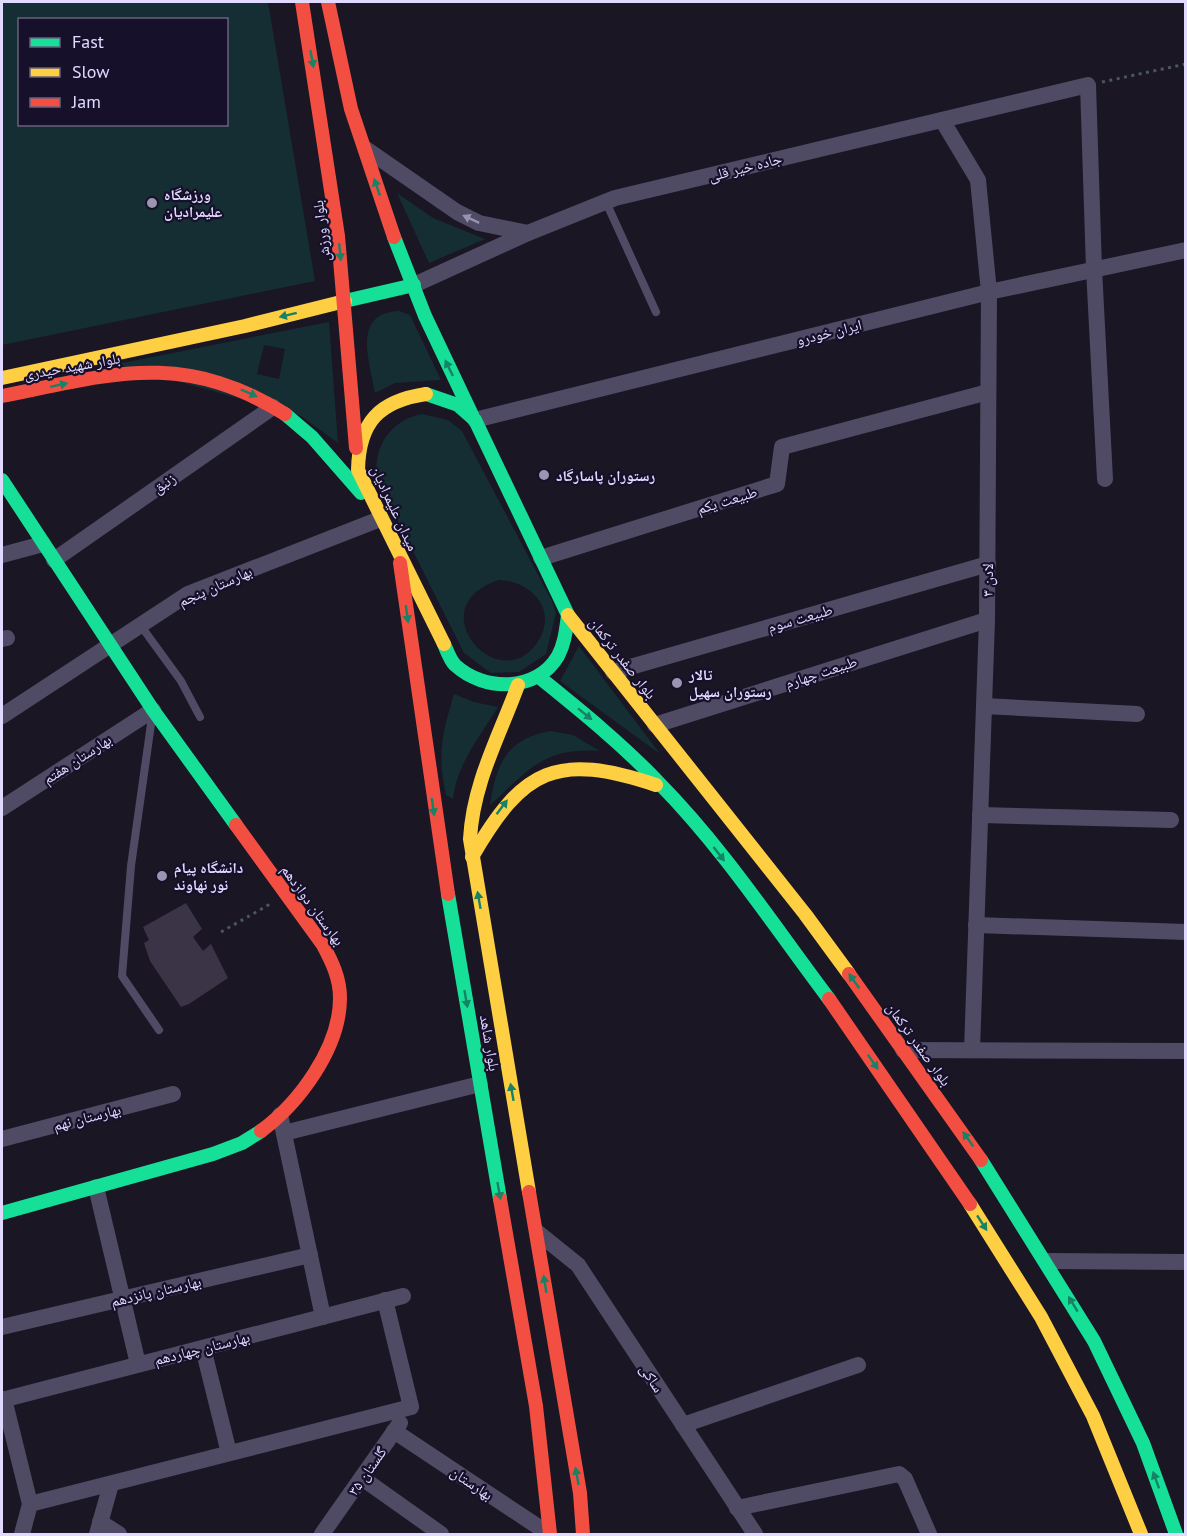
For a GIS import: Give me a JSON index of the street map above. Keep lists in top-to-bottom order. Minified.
{"streets":{"main road":["بلوار ورزش","بلوار شهید حیدری","میدان علیمرادیان","بلوار صفدر ترکمان","بهارستان دوازدهم","بلوار شاهد"],"street":["جاده خیر قلی","ایران خودرو","زنبق","طبیعت یکم","لادن ۳","بهارستان پنجم","طبیعت سوم","طبیعت چهارم","بهارستان هفتم","بهارستان نهم","بهارستان پانزدهم","بهارستان چهاردهم","ساکی","گلستان ۳۵","بهارستان"]},"crossings":[["جاده خیر قلی","بلوار شهید حیدری"],["جاده خیر قلی","لادن ۳"],["بلوار ورزش","بلوار شهید حیدری"],["بلوار ورزش","میدان علیمرادیان"],["ایران خودرو","میدان علیمرادیان"],["ایران خودرو","لادن ۳"],["بلوار شهید حیدری","زنبق"],["بلوار شهید حیدری","میدان علیمرادیان"],["بلوار شهید حیدری","بهارستان پنجم"],["زنبق","بهارستان دوازدهم"],["طبیعت یکم","میدان علیمرادیان"],["طبیعت یکم","لادن ۳"],["میدان علیمرادیان","بهارستان پنجم"],["میدان علیمرادیان","بلوار صفدر ترکمان"],["میدان علیمرادیان","بلوار شاهد"],["لادن ۳","طبیعت سوم"],["لادن ۳","طبیعت چهارم"],["بهارستان پنجم","بهارستان دوازدهم"],["طبیعت سوم","بلوار صفدر ترکمان"],["بلوار صفدر ترکمان","طبیعت چهارم"],["بهارستان هفتم","بهارستان دوازدهم"],["بلوار شاهد","ساکی"],["بلوار شاهد","بهارستان"],["گلستان ۳۵","بهارستان"]],"places":["ورزشگاه علیمرادیان","رستوران پاسارگاد","تالار رستوران سهیل","دانشگاه پیام نور نهاوند"],"legend":["Fast","Slow","Jam"]}
